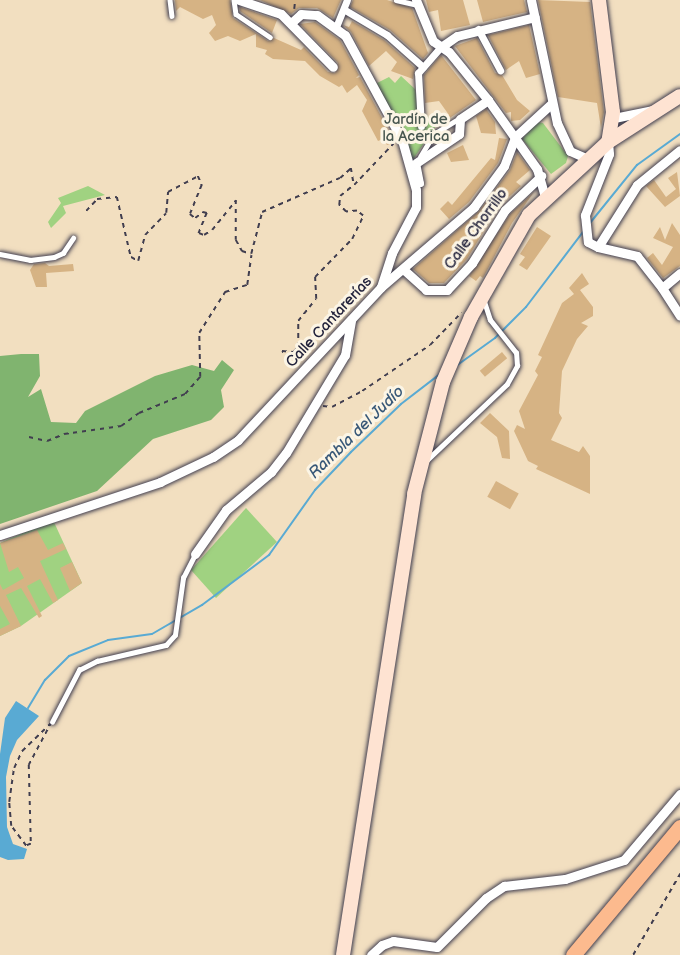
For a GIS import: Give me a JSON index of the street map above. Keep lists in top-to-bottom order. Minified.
{"streets":{"street":["Calle Chorrillo","Calle Cantarerías"]},"crossings":[["Calle Chorrillo","Calle Cantarerías"]],"water":["Rambla del Judío"],"parks":["Jardín de la Acerica"]}
